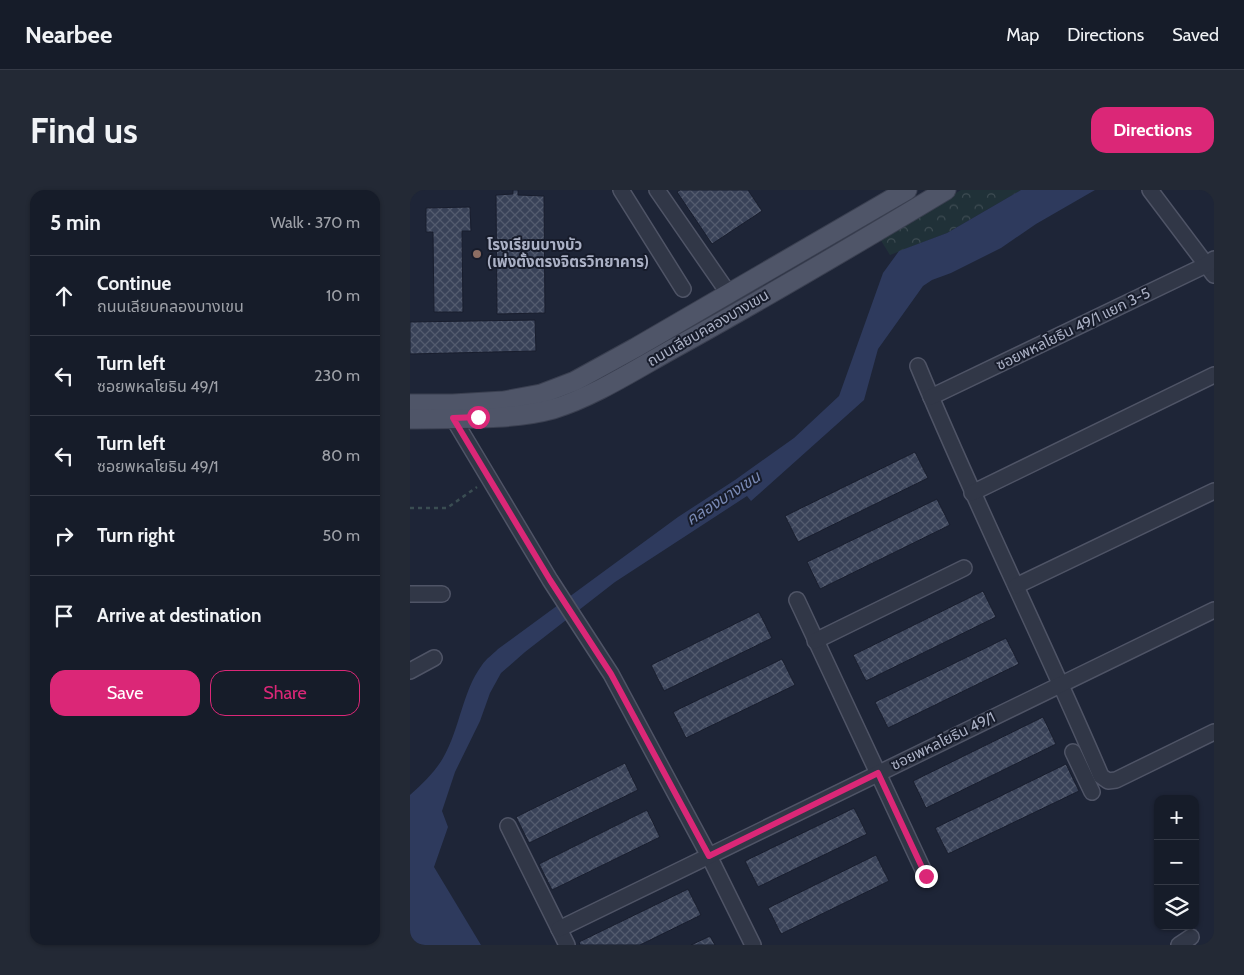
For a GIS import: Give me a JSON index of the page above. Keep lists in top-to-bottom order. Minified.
{"streets":{"main road":["ถนนเลียบคลองบางเขน"],"street":["ซอยพหลโยธิน 49/1 แยก 3-5","ซอยพหลโยธิน 49/1"]},"water":["คลองบางเขน"],"places":["โรงเรียนบางบัว (เพ่งตั้งตรงจิตรวิทยาคาร)"],"page":{"header":"Nearbee","nav":["Map","Directions","Saved"],"buttons":["Directions",["Save","Share"]],"title":"Find us","heading":["5 min","Walk · 370 m"],"list":[["Continue","ถนนเลียบคลองบางเขน","10 m"],["Turn left","ซอยพหลโยธิน 49/1","230 m"],["Turn left","ซอยพหลโยธิน 49/1","80 m"],["Turn right","50 m"],"Arrive at destination"],"map_buttons":["+","−"]}}
